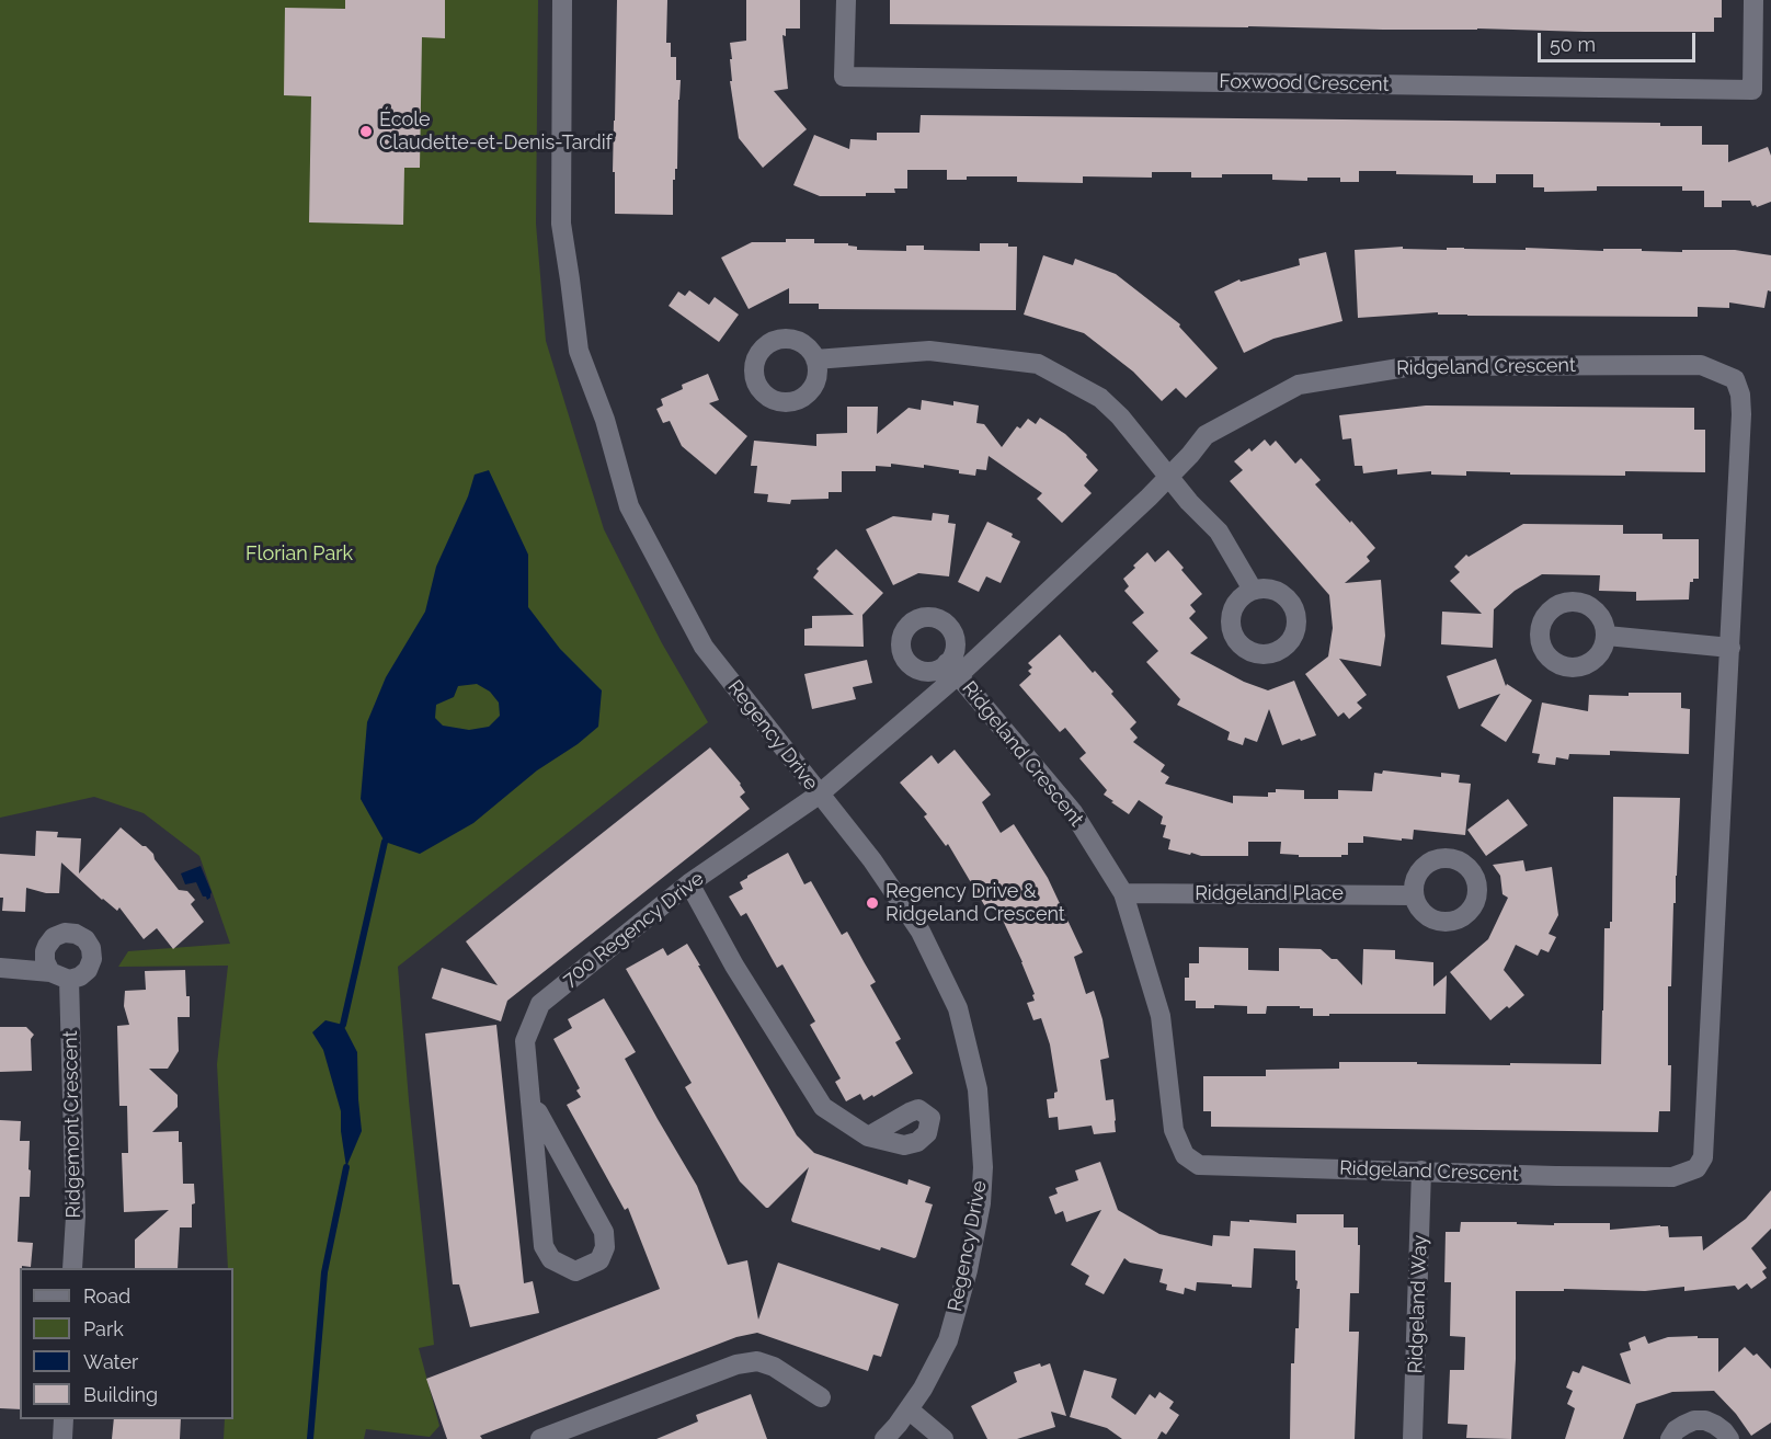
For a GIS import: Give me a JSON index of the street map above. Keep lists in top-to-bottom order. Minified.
{"streets":{"street":["Foxwood Crescent","Ridgeland Crescent","Regency Drive","Ridgeland Place","700 Regency Drive","Ridgemont Crescent","Ridgeland Way"]},"crossings":[["Ridgeland Crescent","Regency Drive"],["Ridgeland Crescent","Ridgeland Place"],["Ridgeland Crescent","700 Regency Drive"],["Ridgeland Crescent","Ridgeland Way"],["Regency Drive","700 Regency Drive"]],"parks":["Florian Park"],"places":["École Claudette-et-Denis-Tardif","Regency Drive & Ridgeland Crescent"],"legend":["Road","Park","Water","Building"],"scale_bar":"50 m"}
